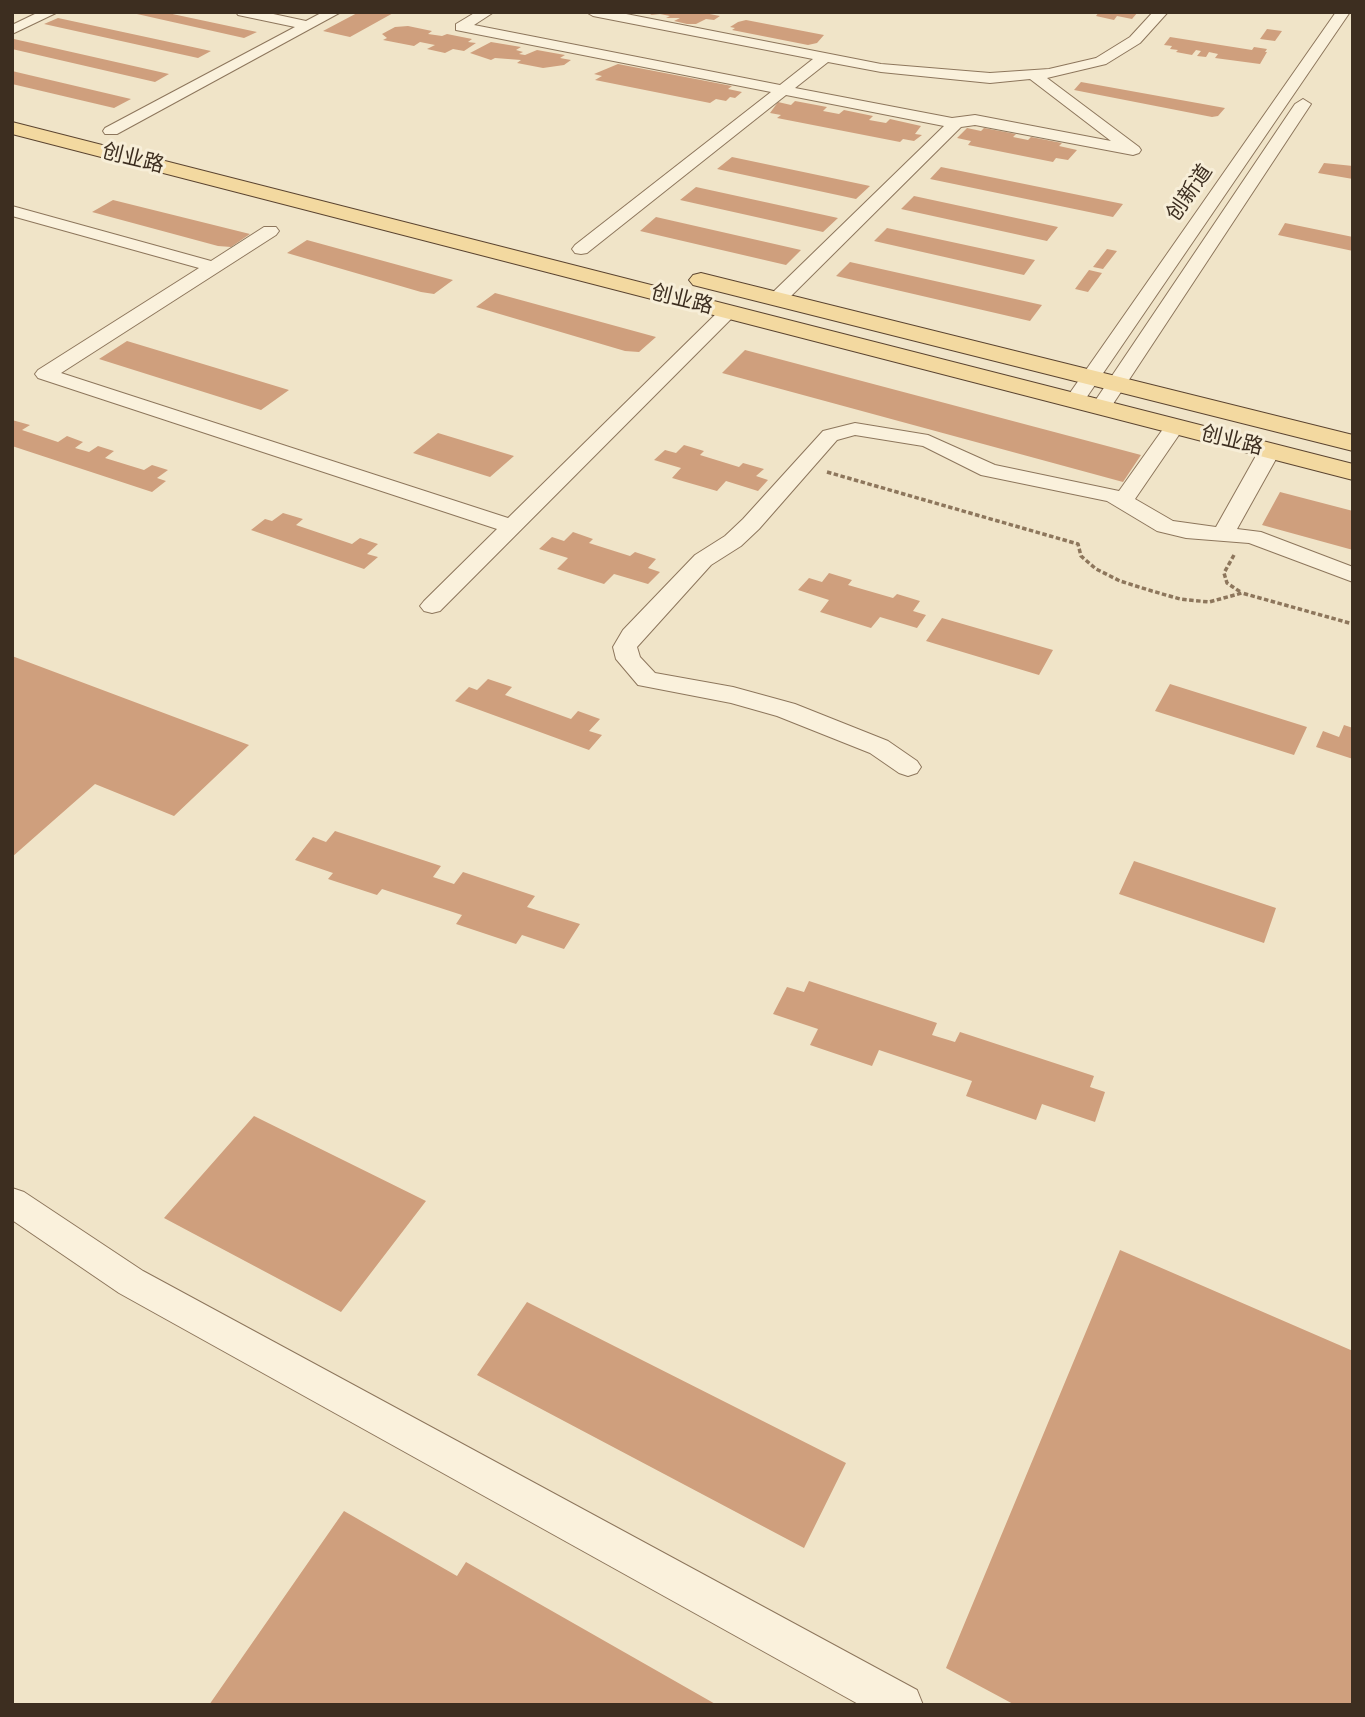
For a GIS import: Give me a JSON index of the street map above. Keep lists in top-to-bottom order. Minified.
{"streets":{"main road":["创业路"],"street":["创新道"]},"crossings":[["创业路","创新道"]]}
